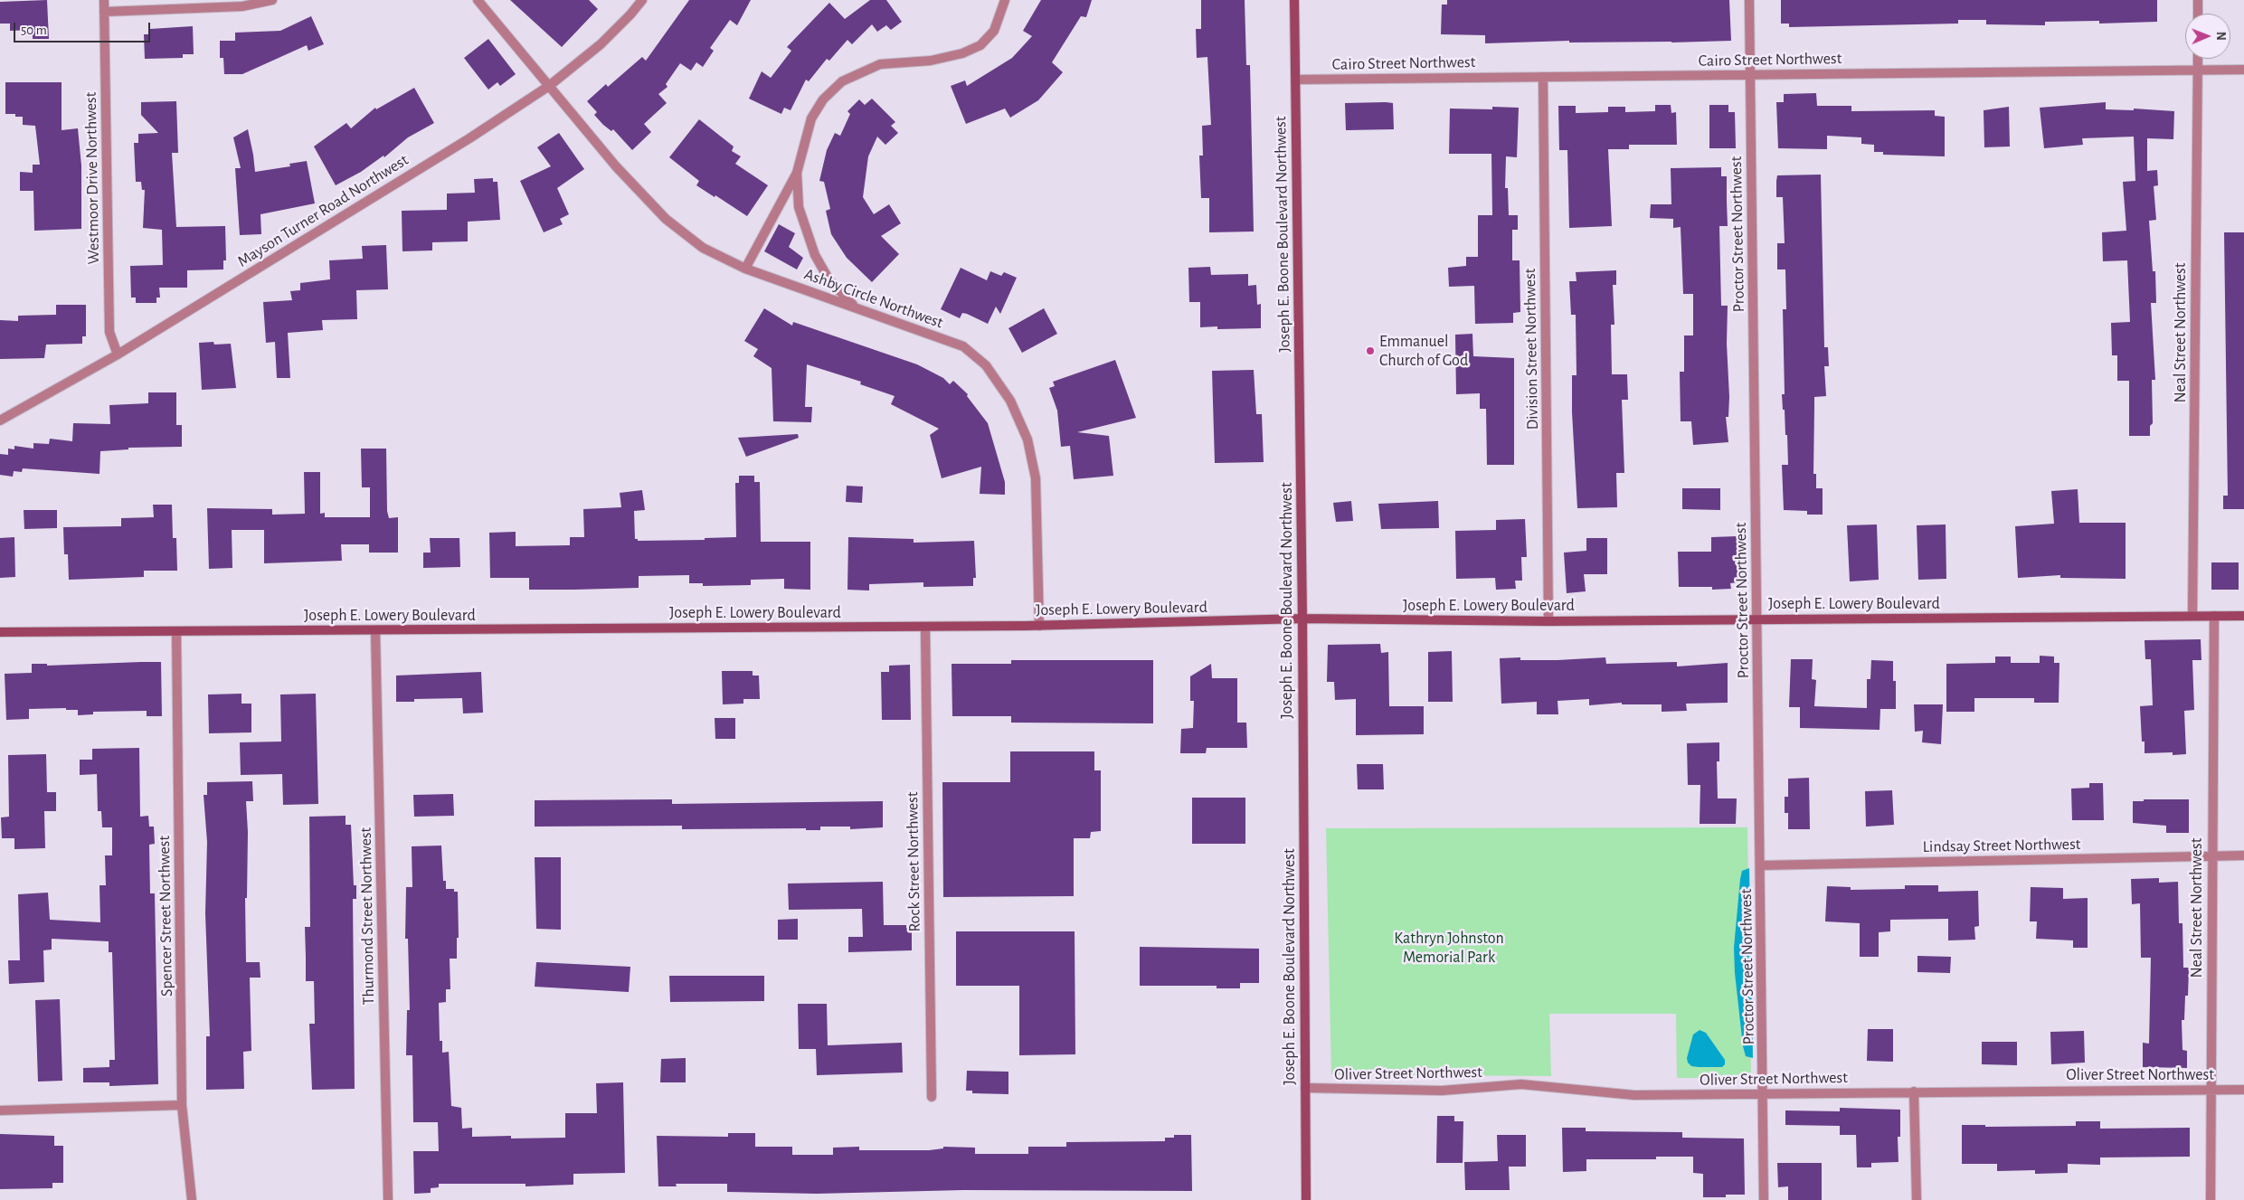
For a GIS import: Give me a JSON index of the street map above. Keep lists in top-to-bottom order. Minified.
{"streets":{"main road":["Joseph E. Boone Boulevard Northwest","Joseph E. Lowery Boulevard"],"street":["Cairo Street Northwest","Westmoor Drive Northwest","Mayson Turner Road Northwest","Proctor Street Northwest","Ashby Circle Northwest","Neal Street Northwest","Division Street Northwest","Lindsay Street Northwest","Rock Street Northwest","Spencer Street Northwest","Thurmond Street Northwest","Oliver Street Northwest"]},"crossings":[["Cairo Street Northwest","Joseph E. Boone Boulevard Northwest"],["Cairo Street Northwest","Proctor Street Northwest"],["Cairo Street Northwest","Neal Street Northwest"],["Cairo Street Northwest","Division Street Northwest"],["Westmoor Drive Northwest","Mayson Turner Road Northwest"],["Mayson Turner Road Northwest","Ashby Circle Northwest"],["Joseph E. Boone Boulevard Northwest","Joseph E. Lowery Boulevard"],["Joseph E. Boone Boulevard Northwest","Oliver Street Northwest"],["Proctor Street Northwest","Joseph E. Lowery Boulevard"],["Proctor Street Northwest","Lindsay Street Northwest"],["Proctor Street Northwest","Oliver Street Northwest"],["Ashby Circle Northwest","Joseph E. Lowery Boulevard"],["Neal Street Northwest","Joseph E. Lowery Boulevard"],["Neal Street Northwest","Lindsay Street Northwest"],["Neal Street Northwest","Oliver Street Northwest"],["Division Street Northwest","Joseph E. Lowery Boulevard"],["Joseph E. Lowery Boulevard","Rock Street Northwest"],["Joseph E. Lowery Boulevard","Spencer Street Northwest"],["Joseph E. Lowery Boulevard","Thurmond Street Northwest"]],"parks":["Kathryn Johnston Memorial Park"],"places":["Emmanuel Church of God"],"scale_bar":"50 m","north":"right"}
